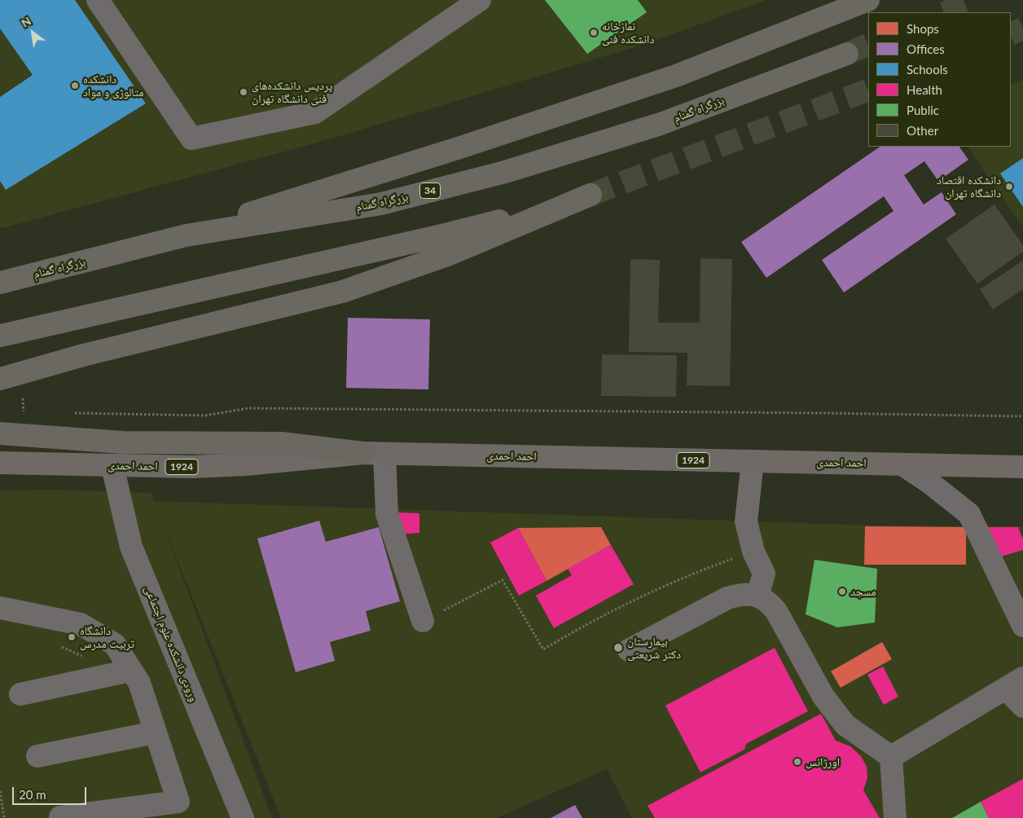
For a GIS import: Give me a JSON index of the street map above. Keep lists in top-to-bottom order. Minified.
{"streets":{"highway":["بزرگراه گمنام","34"],"main road":["احمد احمدی","1924"],"lane":["ورودی دانشکده علوم اجتماعی"]},"crossings":[["احمد احمدی","ورودی دانشکده علوم اجتماعی"]],"places":["نمازخانه دانشکده فنی","دانشکده متالوژی و مواد","پردیس دانشکده‌های فنی دانشگاه تهران","دانشکده اقتصاد دانشگاه تهران","مسجد","دانشگاه تربیت مدرس","بیمارستان دکتر شریعتی","اورژانس"],"legend":["Shops","Offices","Schools","Health","Public","Other"],"scale_bar":"20 m","north":"top left"}
